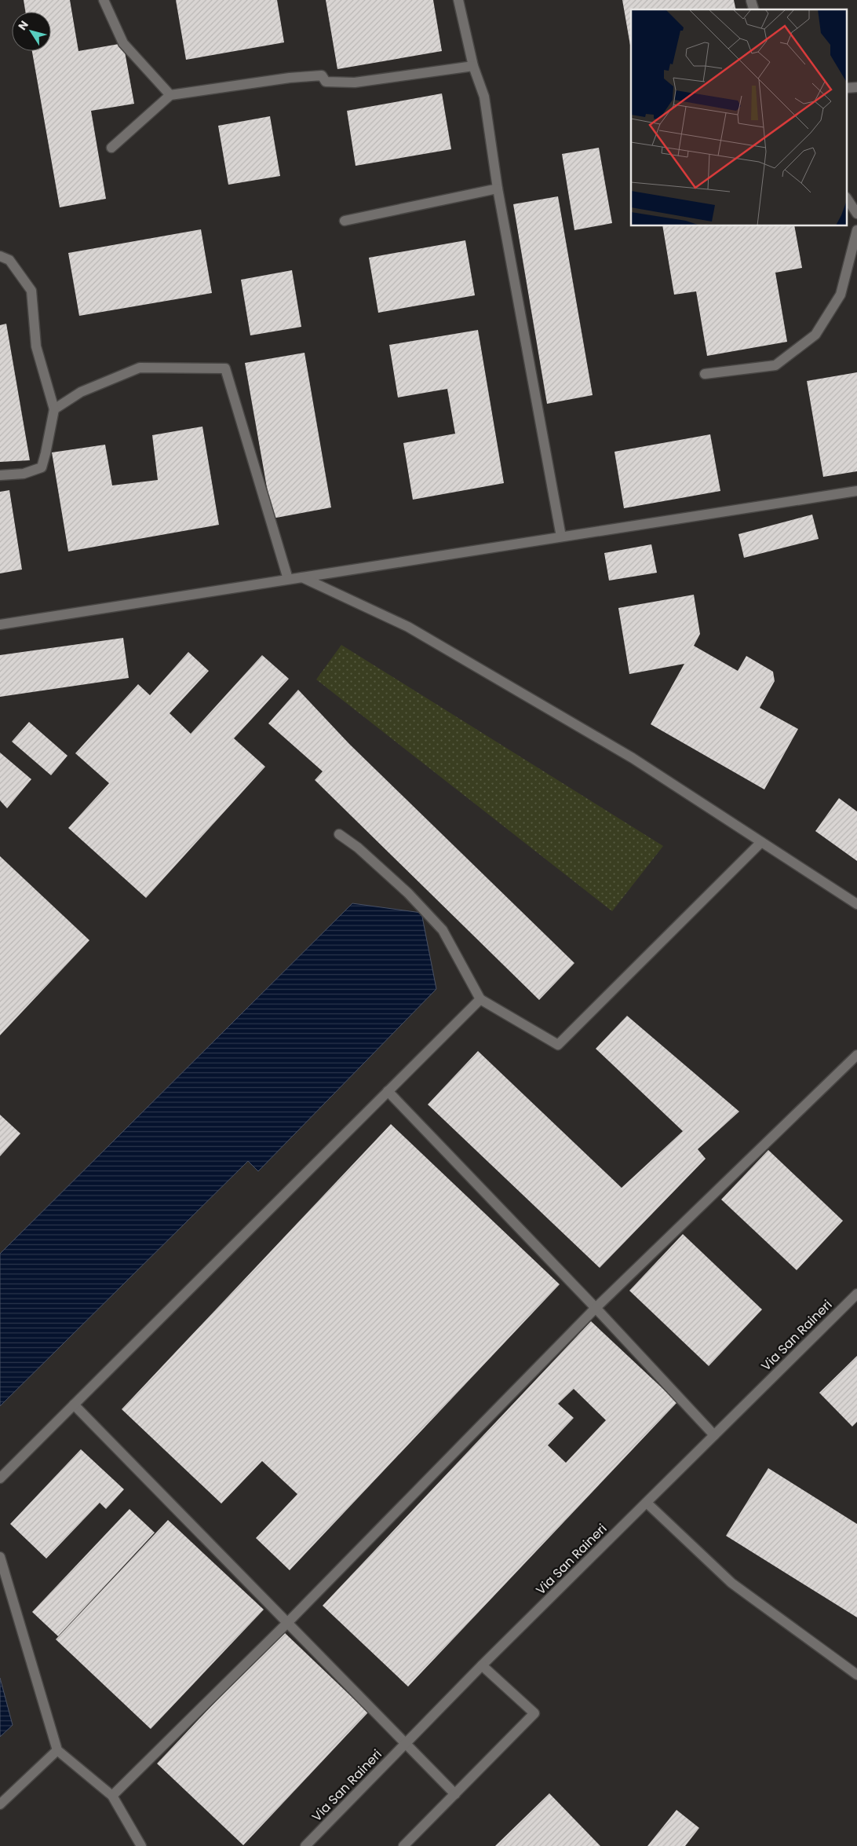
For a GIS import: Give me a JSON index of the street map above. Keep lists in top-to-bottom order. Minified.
{"streets":{"street":["Via San Raineri"]},"north":"top left"}
